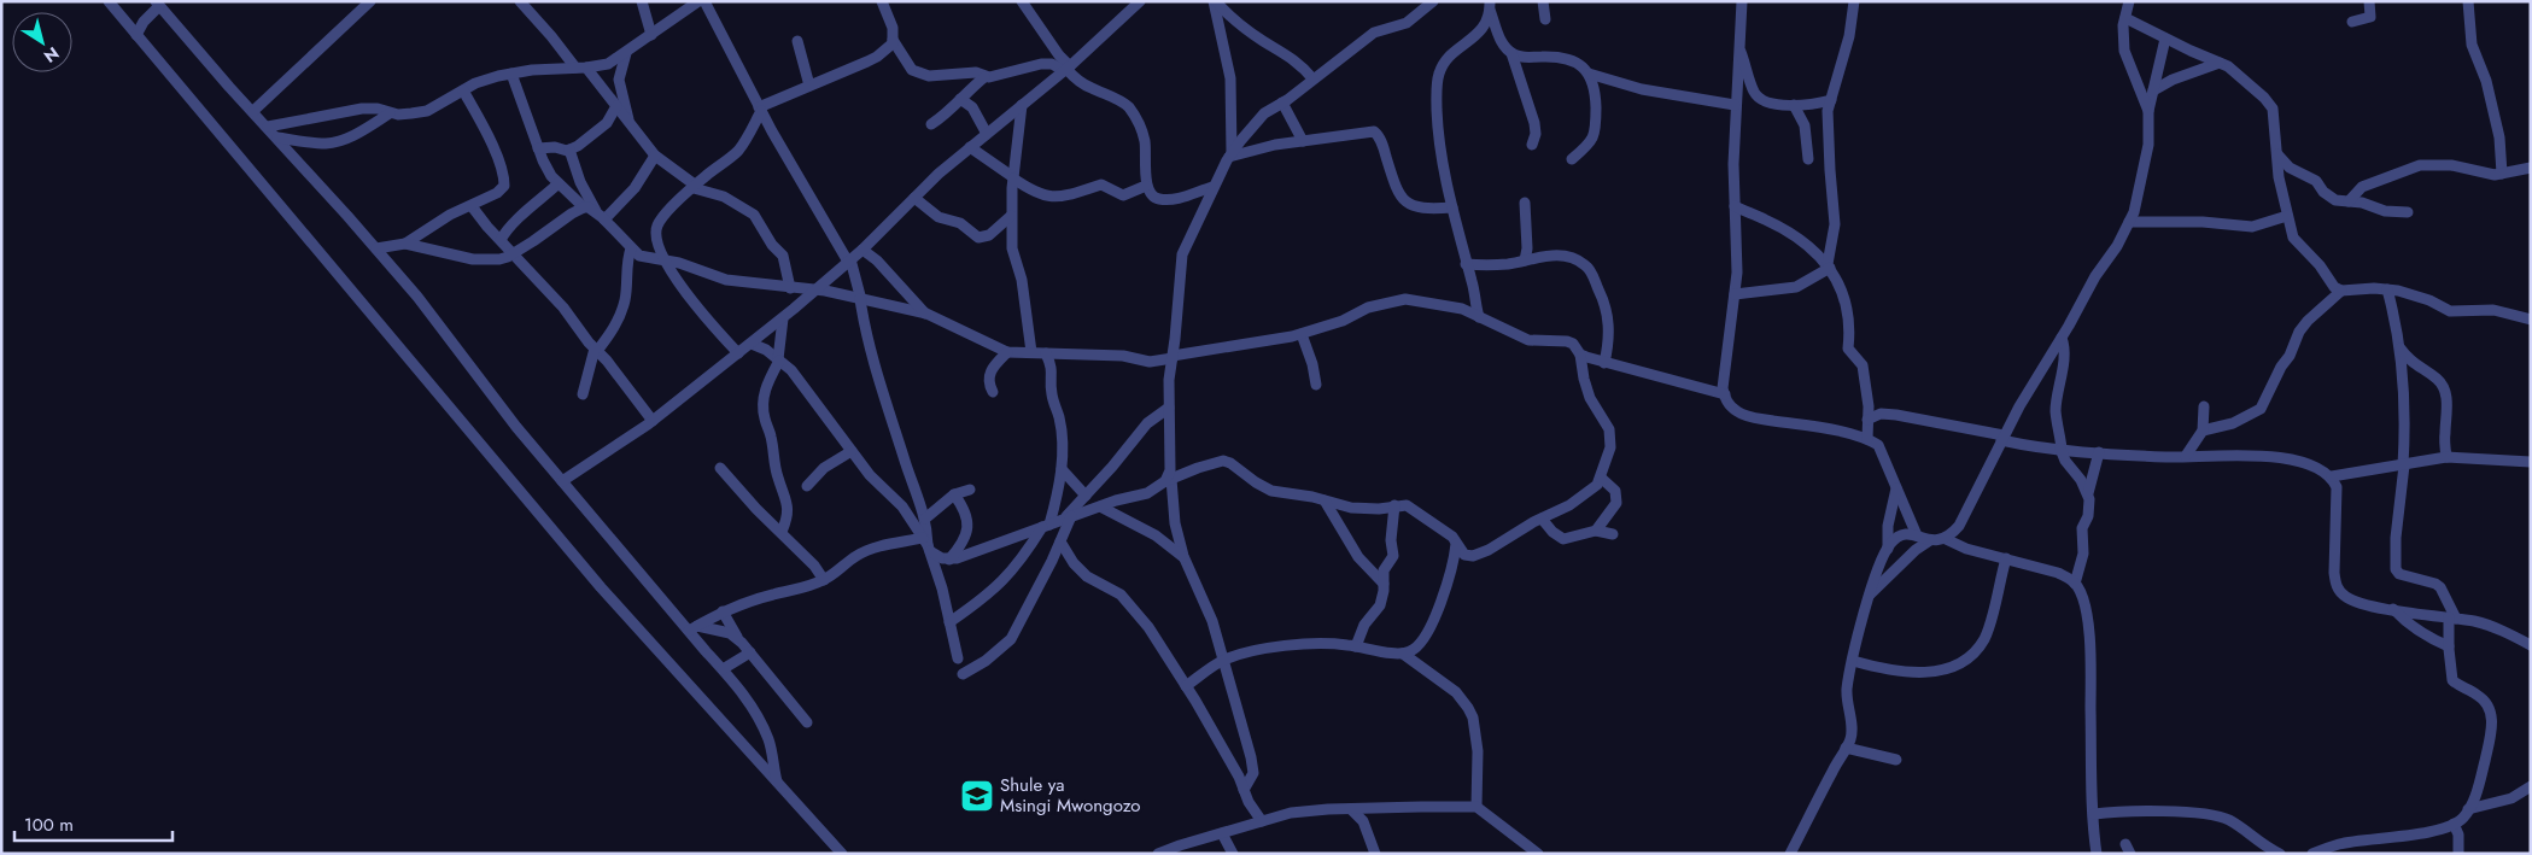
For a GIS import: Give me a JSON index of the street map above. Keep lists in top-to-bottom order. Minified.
{"places":{"school or university":["Shule ya Msingi Mwongozo"]},"scale_bar":"100 m","north":"bottom right"}
